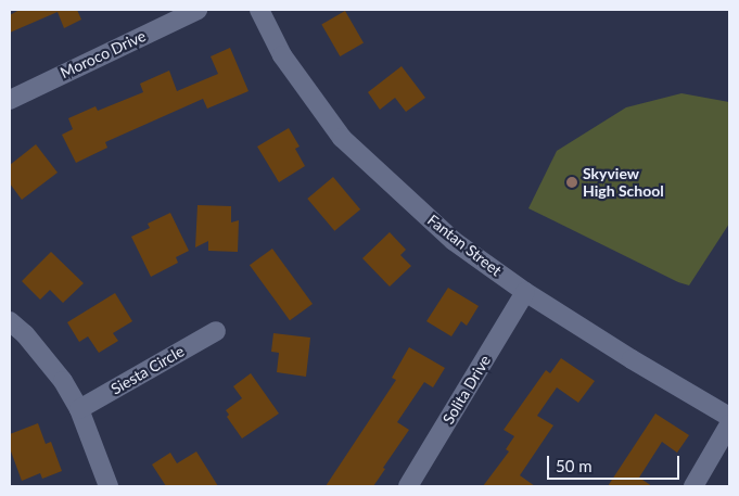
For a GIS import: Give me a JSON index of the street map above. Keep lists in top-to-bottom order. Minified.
{"streets":{"street":["Moroco Drive","Fantan Street","Siesta Circle","Solita Drive"]},"crossings":[["Fantan Street","Solita Drive"]],"places":["Skyview High School"],"scale_bar":"50 m"}
